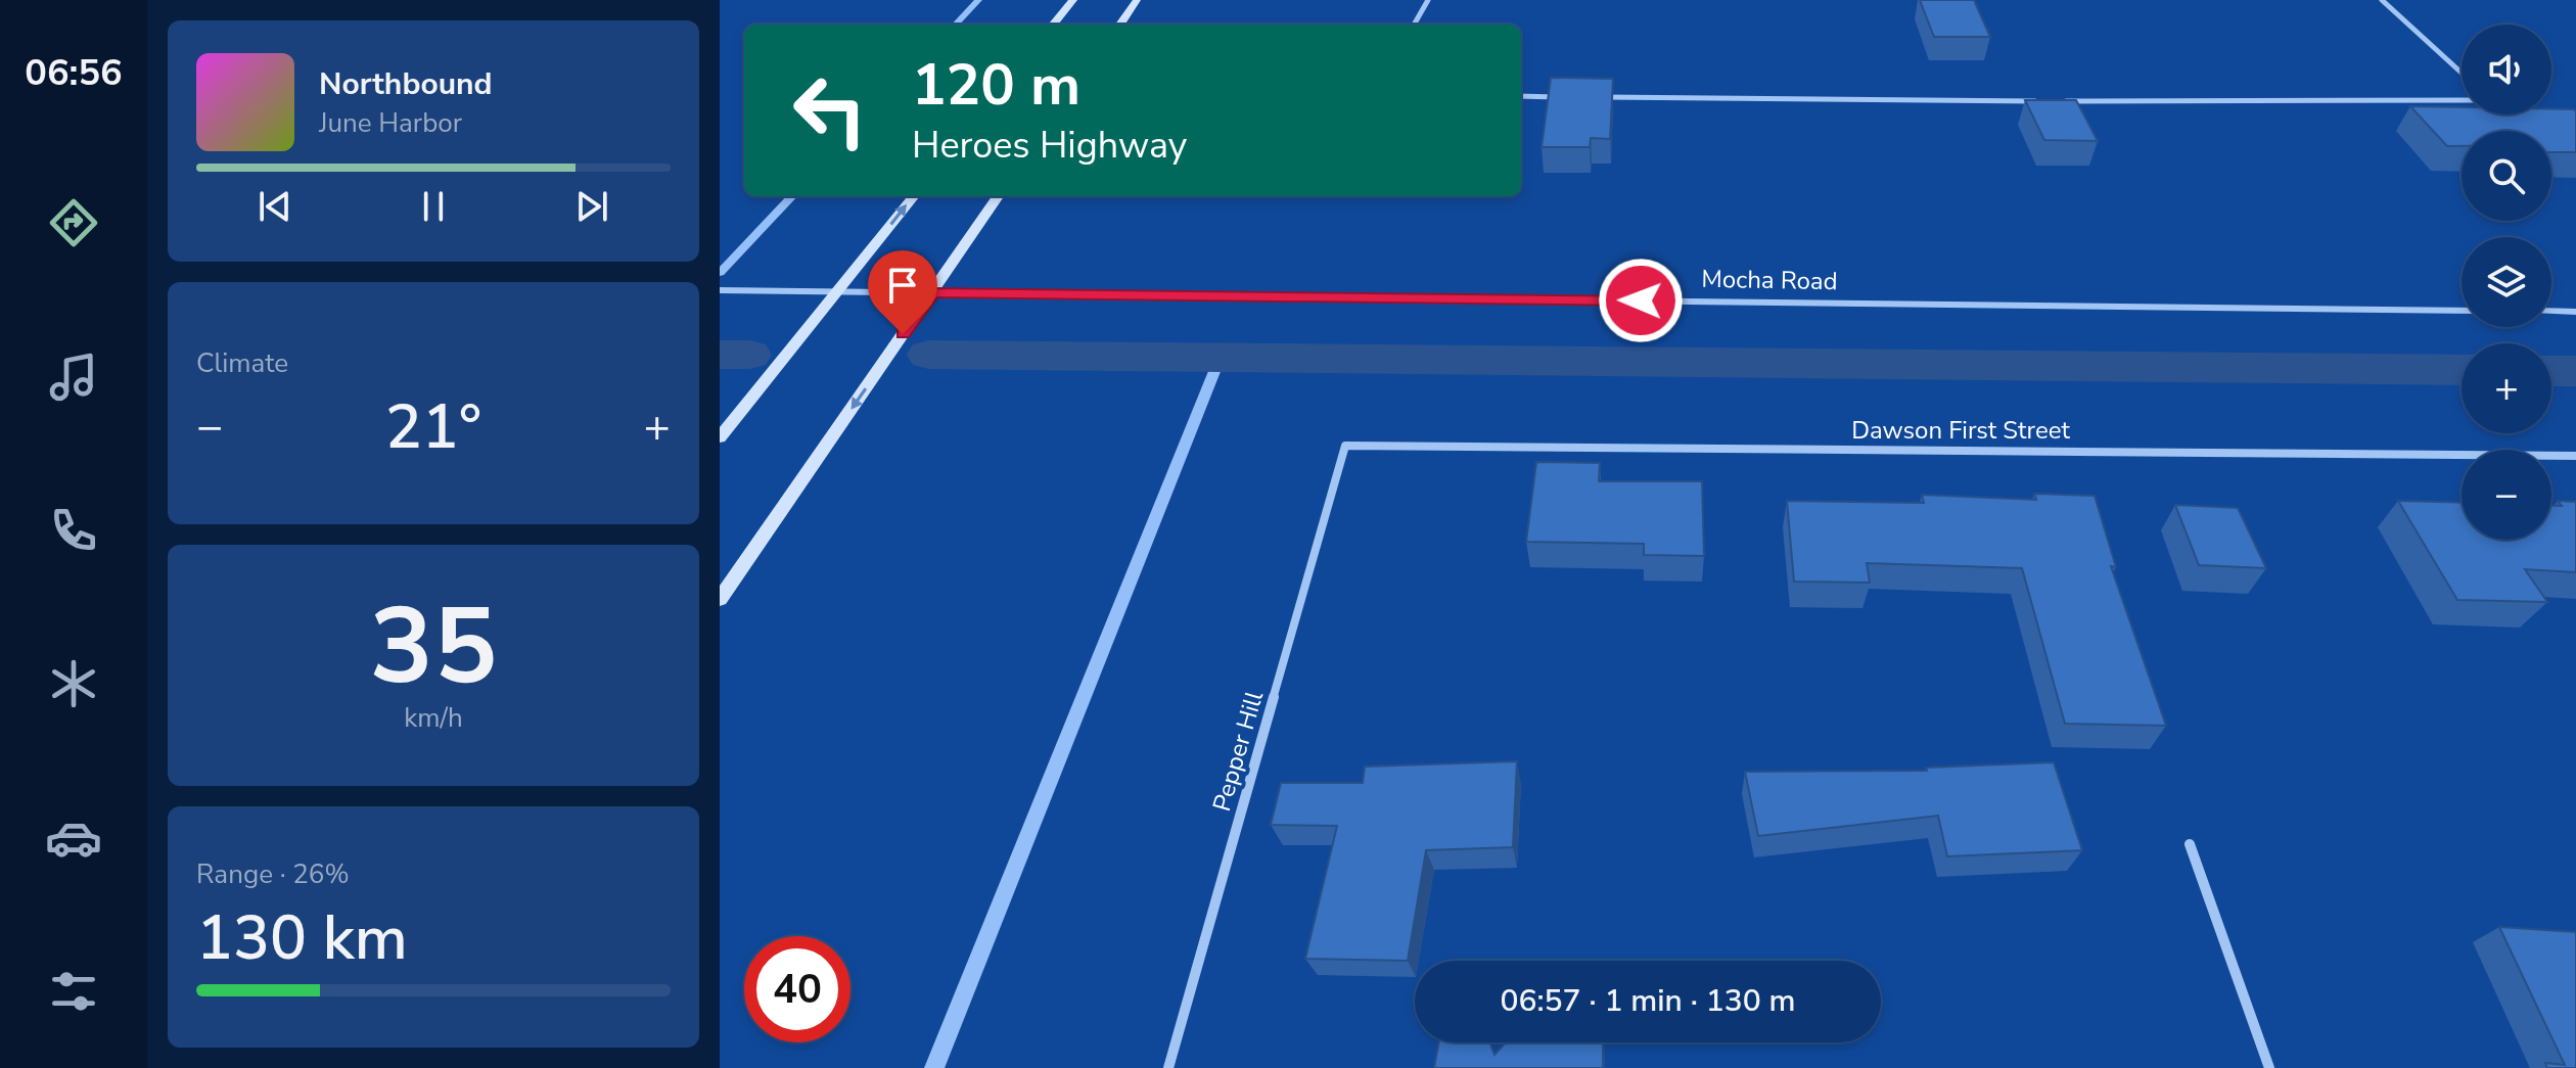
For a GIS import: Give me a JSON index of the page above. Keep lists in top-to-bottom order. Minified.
{"streets":{"street":["Mocha Road","Dawson First Street","Pepper Hill"]},"crossings":[["Dawson First Street","Pepper Hill"]],"page":{"tabs":"06:56","map_buttons":["+","−"],"turn":["120 m","Heroes Highway"],"song":["Northbound","June Harbor"],"tile":["Climate",["35","km/h"],["Range · 26%","130 km"]],"heat":["−","21°","+"],"limit":"40","trip":"06:57 · 1 min · 130 m"}}
